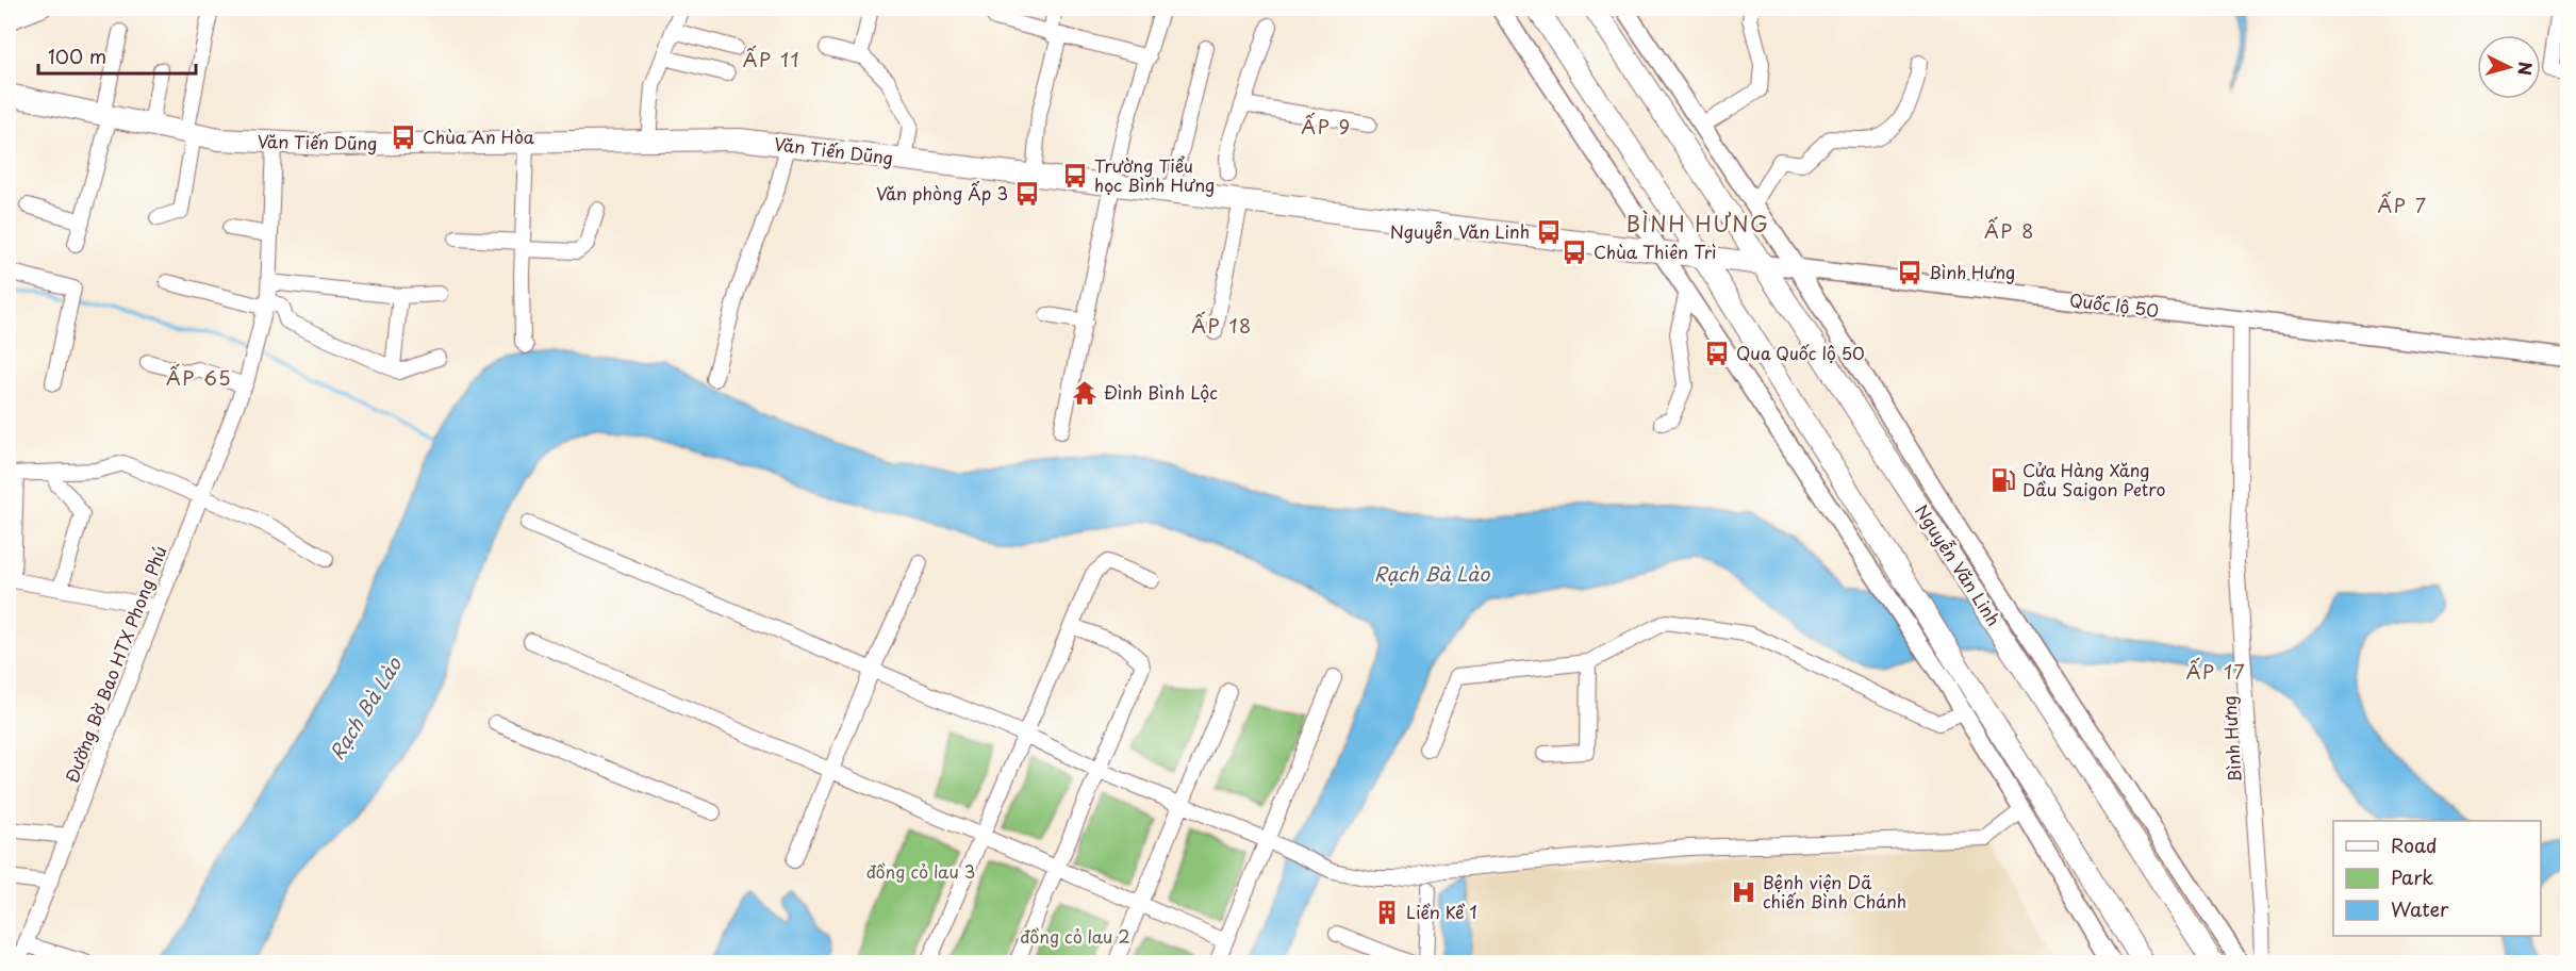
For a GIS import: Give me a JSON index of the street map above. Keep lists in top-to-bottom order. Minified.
{"streets":{"highway":["Văn Tiến Dũng","Quốc lộ 50","Nguyễn Văn Linh"],"street":["Đường Bờ Bao HTX Phong Phú","Bình Hưng"]},"crossings":[["Văn Tiến Dũng","Quốc lộ 50"],["Quốc lộ 50","Nguyễn Văn Linh"],["Quốc lộ 50","Bình Hưng"]],"districts":["ẤP 11","ẤP 9","ẤP 7","BÌNH HƯNG","ẤP 8","ẤP 18","ẤP 65","ẤP 17"],"water":["Rạch Bà Lào"],"parks":["đồng cỏ lau 3","đồng cỏ lau 2"],"places":{"bus stop":["Chùa An Hòa","Trường Tiểu học Bình Hưng","Văn phòng Ấp 3","Nguyễn Văn Linh","Chùa Thiên Trì","Bình Hưng","Qua Quốc lộ 50"],"temple":["Đình Bình Lộc"],"fuel station":["Cửa Hàng Xăng Dầu Saigon Petro"],"hospital":["Bệnh viện Dã chiến Bình Chánh"],"building":["Liền Kề 1"]},"legend":["Road","Park","Water"],"scale_bar":"100 m","north":"right"}
